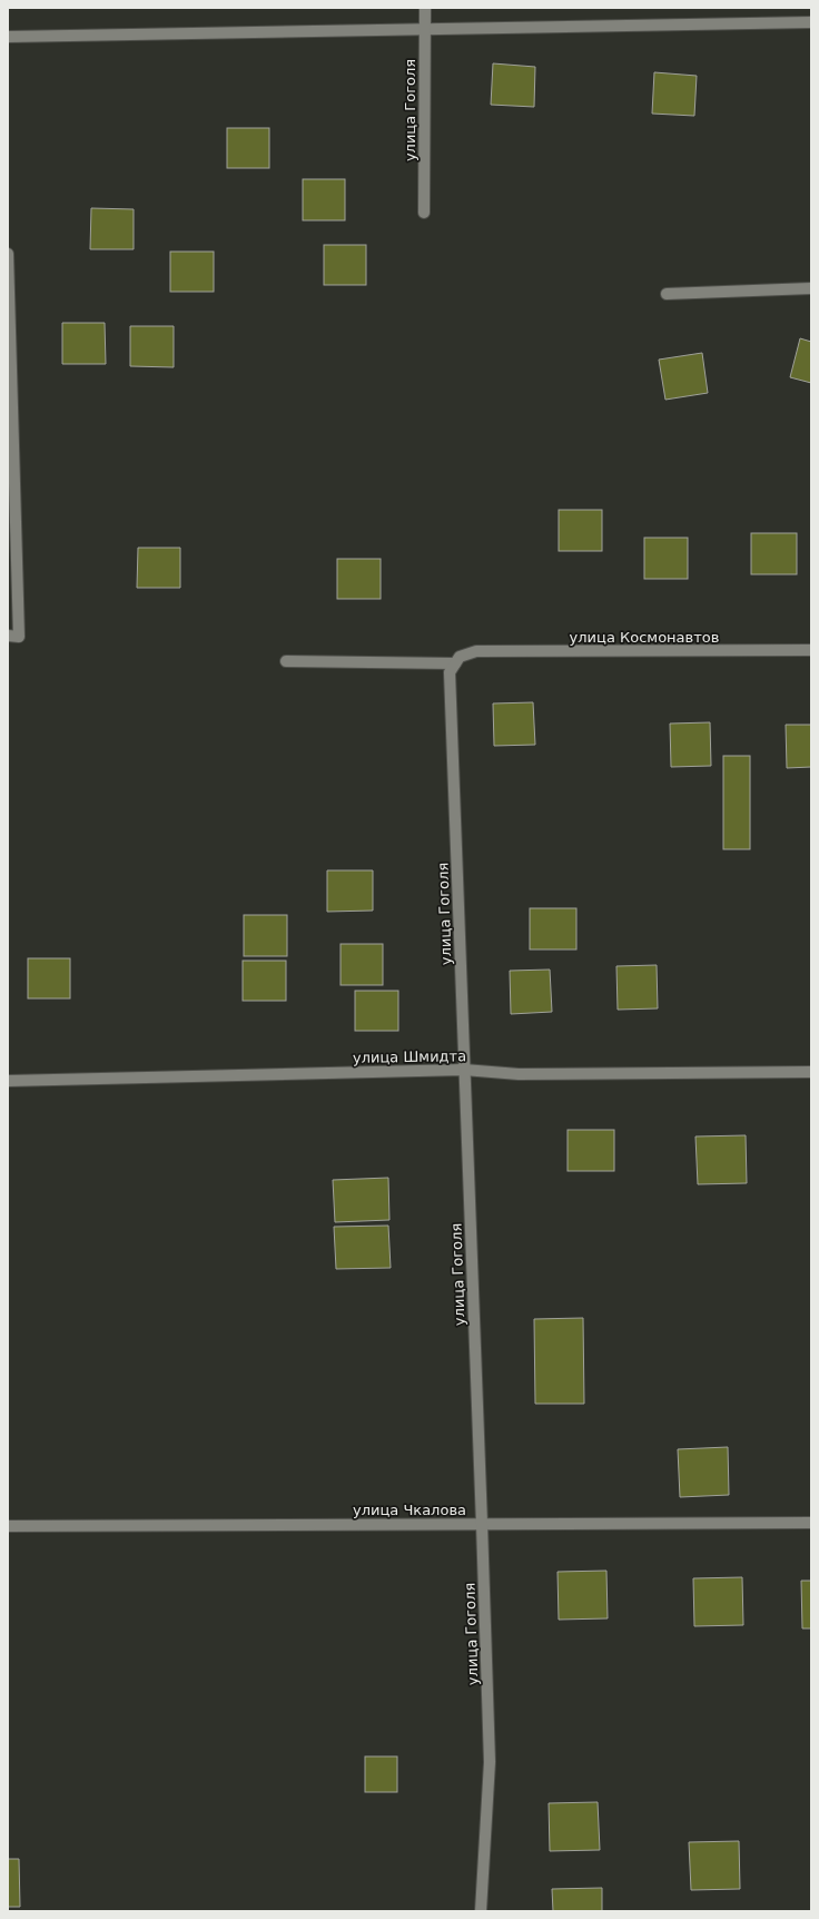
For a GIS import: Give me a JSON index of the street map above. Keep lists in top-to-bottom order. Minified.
{"streets":{"street":["улица Гоголя","улица Космонавтов","улица Шмидта","улица Чкалова"]},"crossings":[["улица Гоголя","улица Космонавтов"],["улица Гоголя","улица Шмидта"],["улица Гоголя","улица Чкалова"]]}
